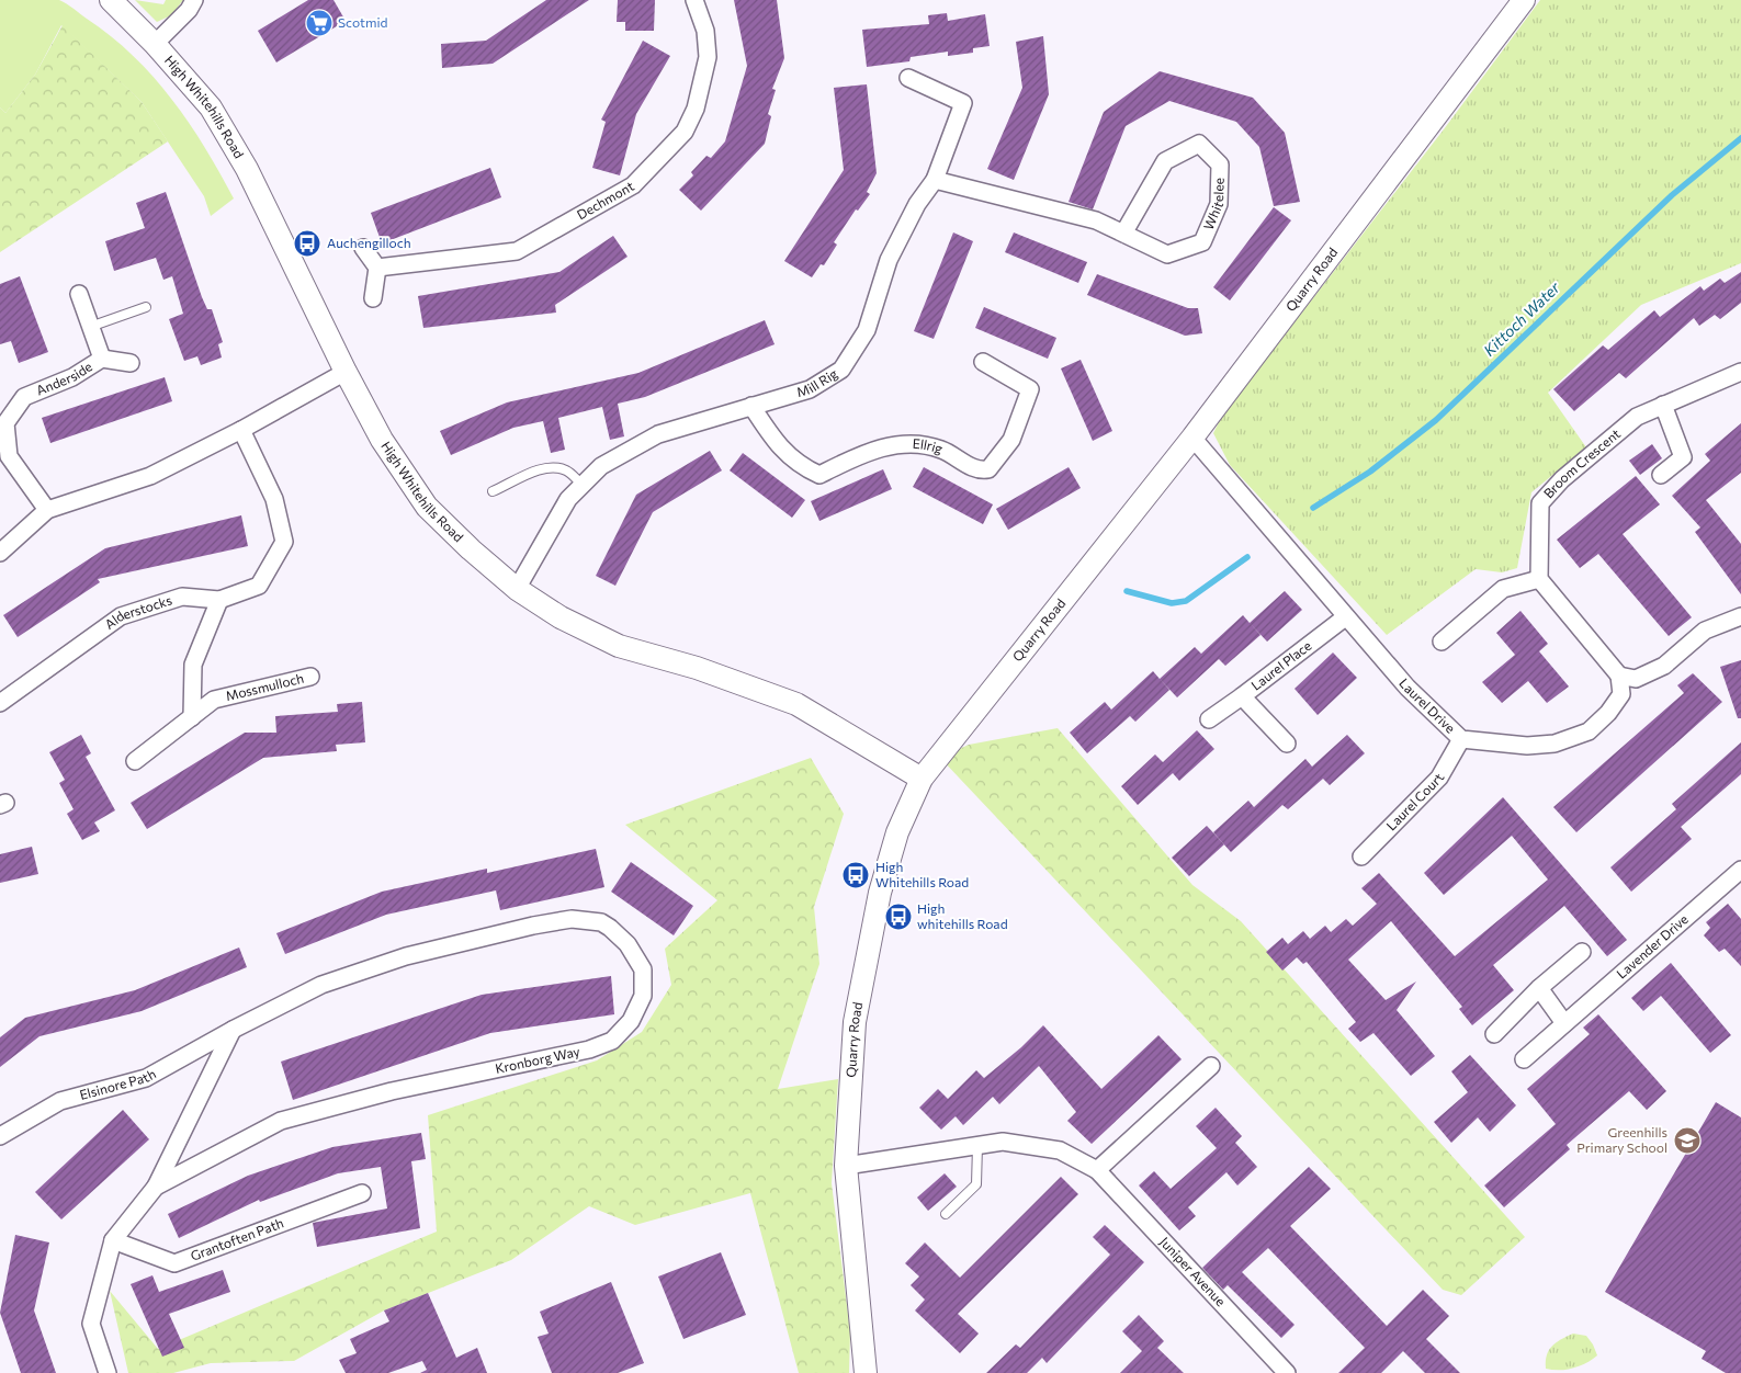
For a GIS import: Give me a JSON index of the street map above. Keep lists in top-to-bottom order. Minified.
{"streets":{"street":["High Whitehills Road","Dechmont","Whitelee","Quarry Road","Anderside","Mill Rig","Ellrig","Broom Crescent","Alderstocks","Laurel Place","Mossmulloch","Laurel Drive","Laurel Court","Lavender Drive","Kronborg Way","Elsinore Path","Grantoften Path","Juniper Avenue"]},"crossings":[["High Whitehills Road","Quarry Road"],["High Whitehills Road","Mill Rig"],["Whitelee","Mill Rig"],["Quarry Road","Laurel Drive"],["Quarry Road","Juniper Avenue"],["Mill Rig","Ellrig"],["Laurel Place","Laurel Drive"],["Laurel Drive","Laurel Court"],["Kronborg Way","Elsinore Path"],["Kronborg Way","Grantoften Path"]],"water":["Kittoch Water"],"places":{"supermarket":["Scotmid"],"bus stop":["Auchengilloch","High Whitehills Road","High whitehills Road"],"school or university":["Greenhills Primary School"]}}
